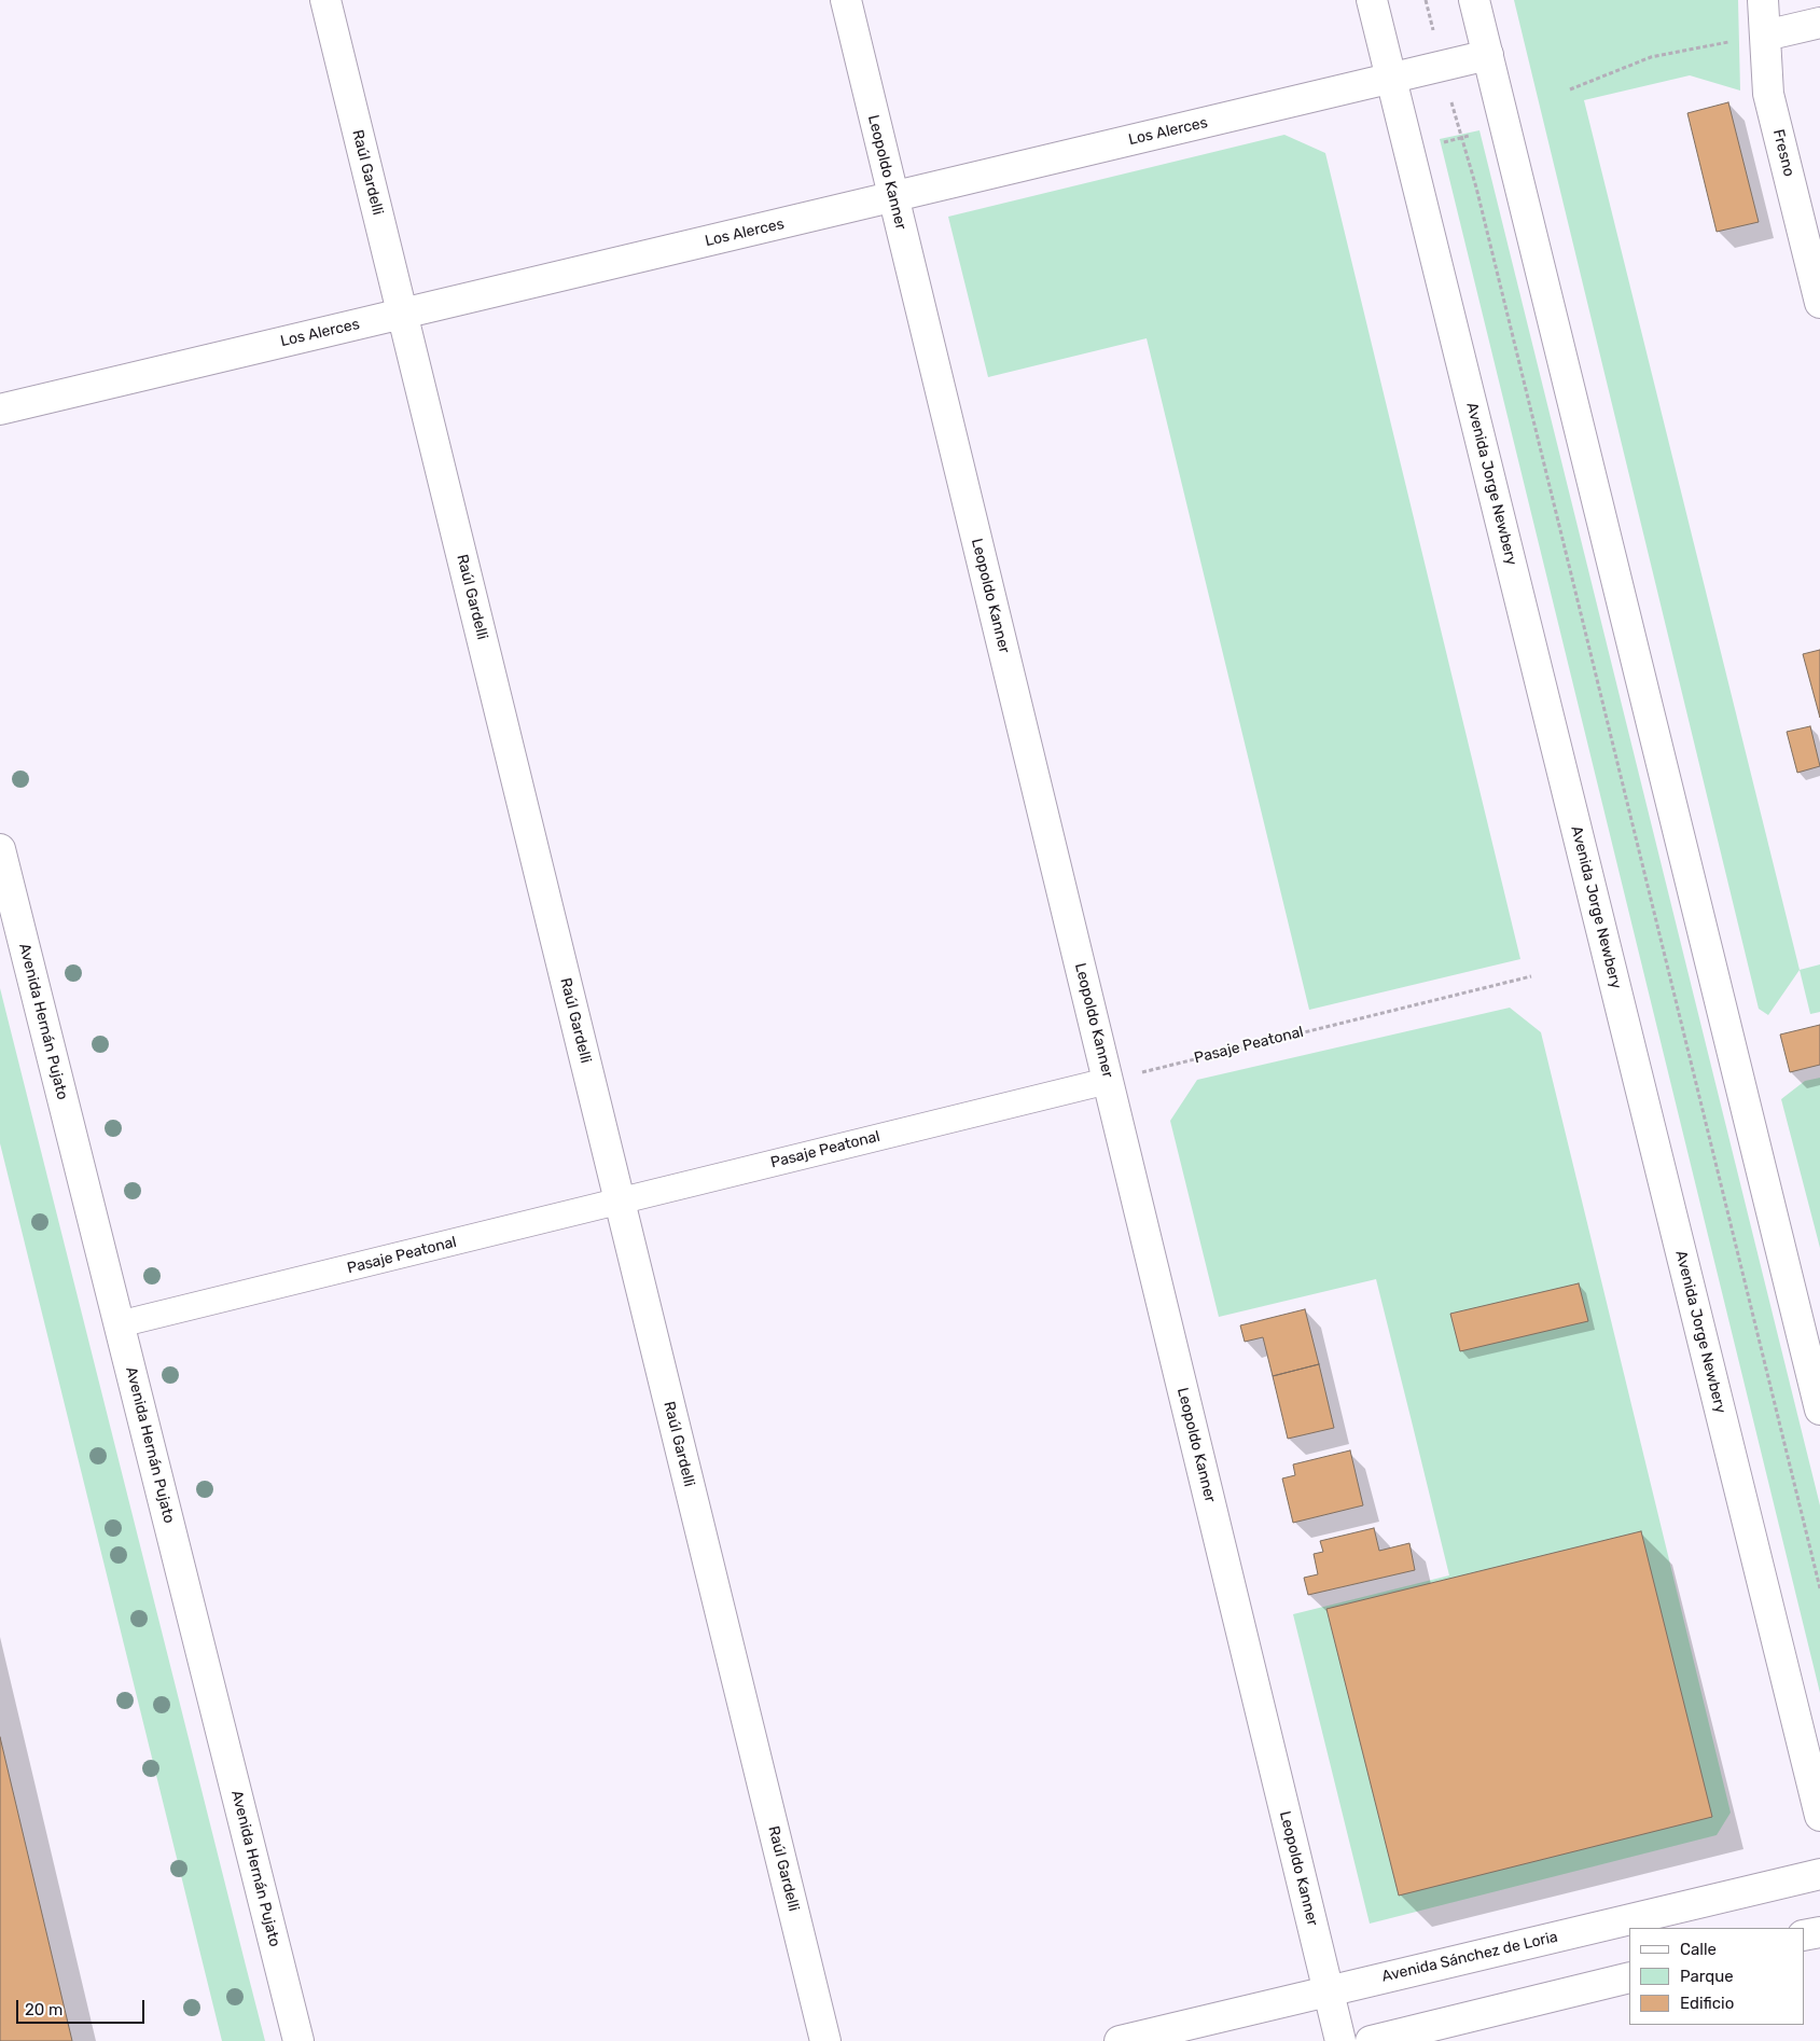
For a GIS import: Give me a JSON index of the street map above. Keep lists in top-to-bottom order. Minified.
{"streets":{"street":["Los Alerces","Fresno","Raúl Gardelli","Leopoldo Kanner","Avenida Jorge Newbery","Avenida Hernán Pujato","Avenida Sánchez de Loria"],"lane":["Pasaje Peatonal"]},"crossings":[["Los Alerces","Raúl Gardelli"],["Los Alerces","Leopoldo Kanner"],["Los Alerces","Avenida Jorge Newbery"],["Raúl Gardelli","Pasaje Peatonal"],["Leopoldo Kanner","Pasaje Peatonal"],["Leopoldo Kanner","Avenida Sánchez de Loria"],["Avenida Hernán Pujato","Pasaje Peatonal"]],"legend":["Calle","Parque","Edificio"],"scale_bar":"20 m"}
